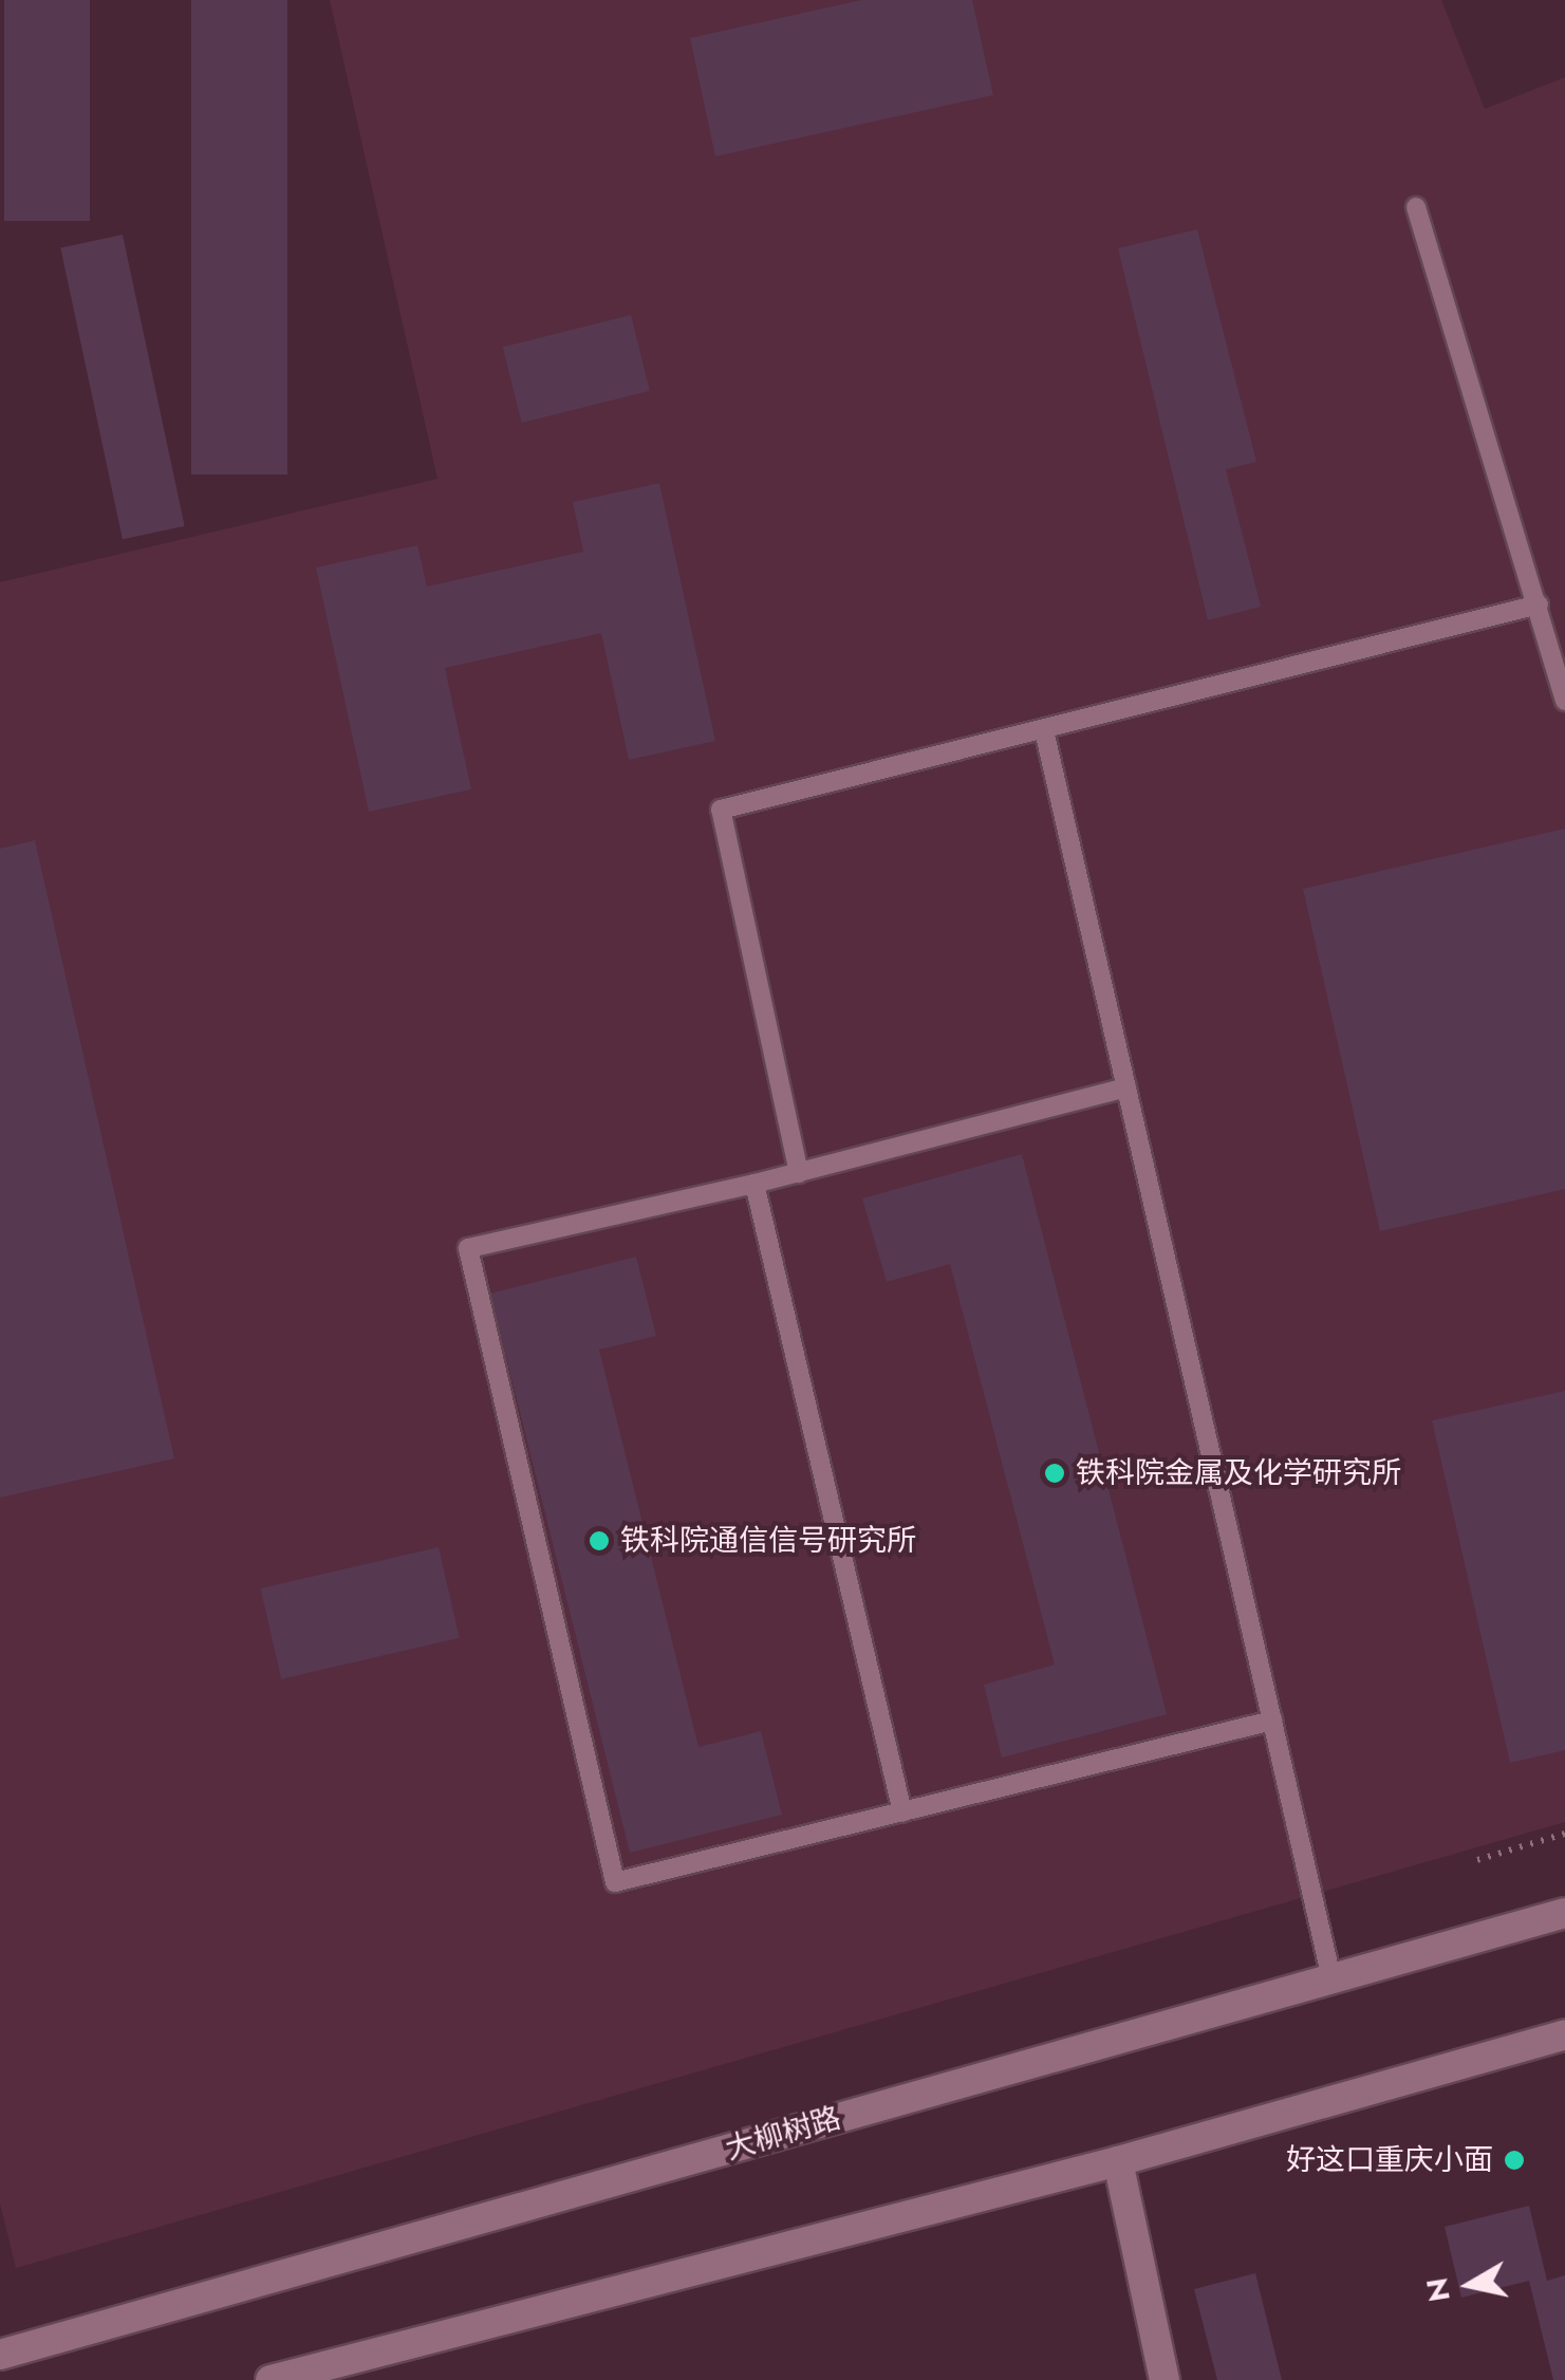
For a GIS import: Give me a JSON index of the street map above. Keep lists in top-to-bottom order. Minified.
{"streets":{"main road":["大柳树路"]},"places":["铁科院金属及化学研究所","铁科院通信信号研究所","好这口重庆小面"],"north":"left"}
